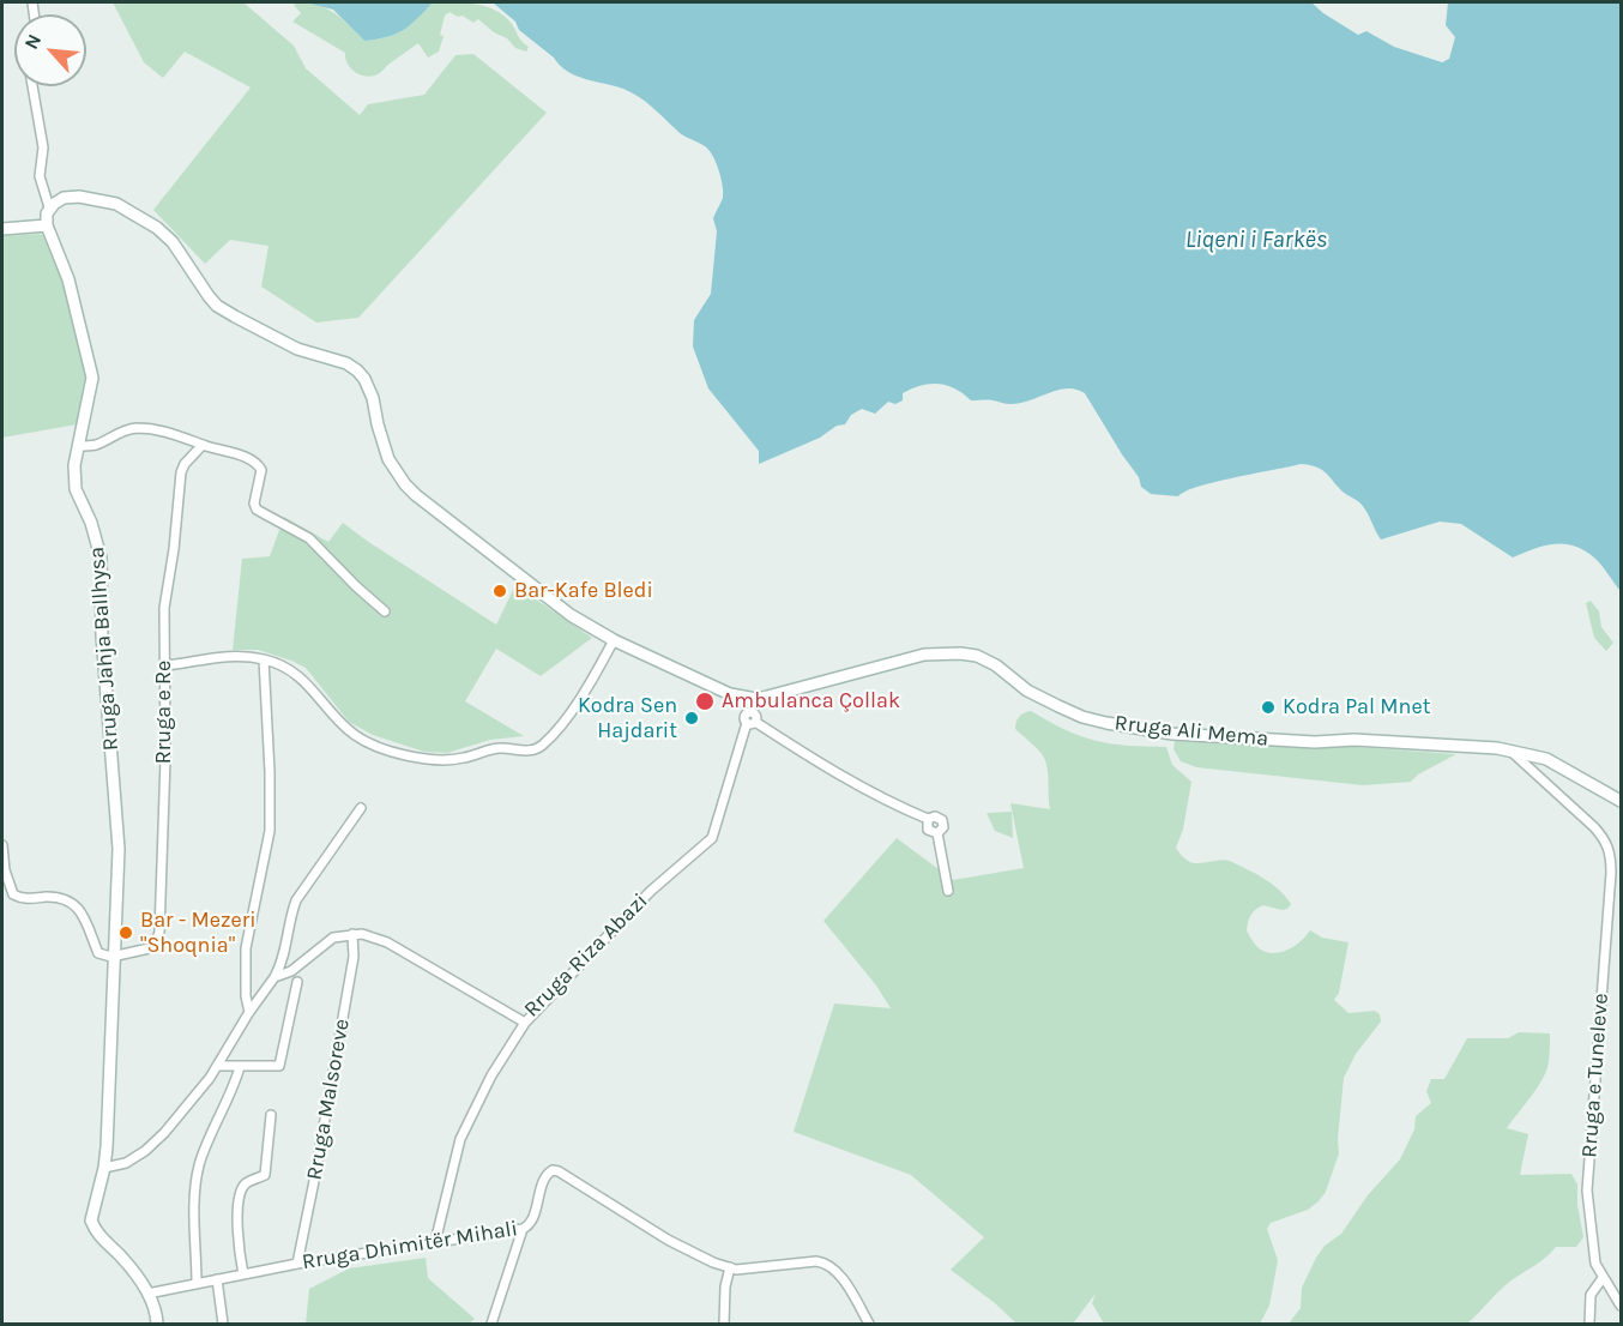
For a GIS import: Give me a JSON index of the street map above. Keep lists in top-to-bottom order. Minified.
{"streets":{"street":["Rruga Jahja Ballhysa","Rruga e Re","Rruga Ali Mema","Rruga Riza Abazi","Rruga e Tuneleve","Rruga Malsoreve","Rruga Dhimitër Mihali"]},"crossings":[["Rruga Jahja Ballhysa","Rruga e Re"],["Rruga Jahja Ballhysa","Rruga Dhimitër Mihali"],["Rruga Ali Mema","Rruga e Tuneleve"],["Rruga Riza Abazi","Rruga Malsoreve"],["Rruga Malsoreve","Rruga Dhimitër Mihali"]],"water":["Liqeni i Farkës"],"places":["Bar-Kafe Bledi","Ambulanca Çollak","Kodra Pal Mnet","Kodra Sen Hajdarit","Bar - Mezeri \"Shoqnia\""],"north":"top left"}
